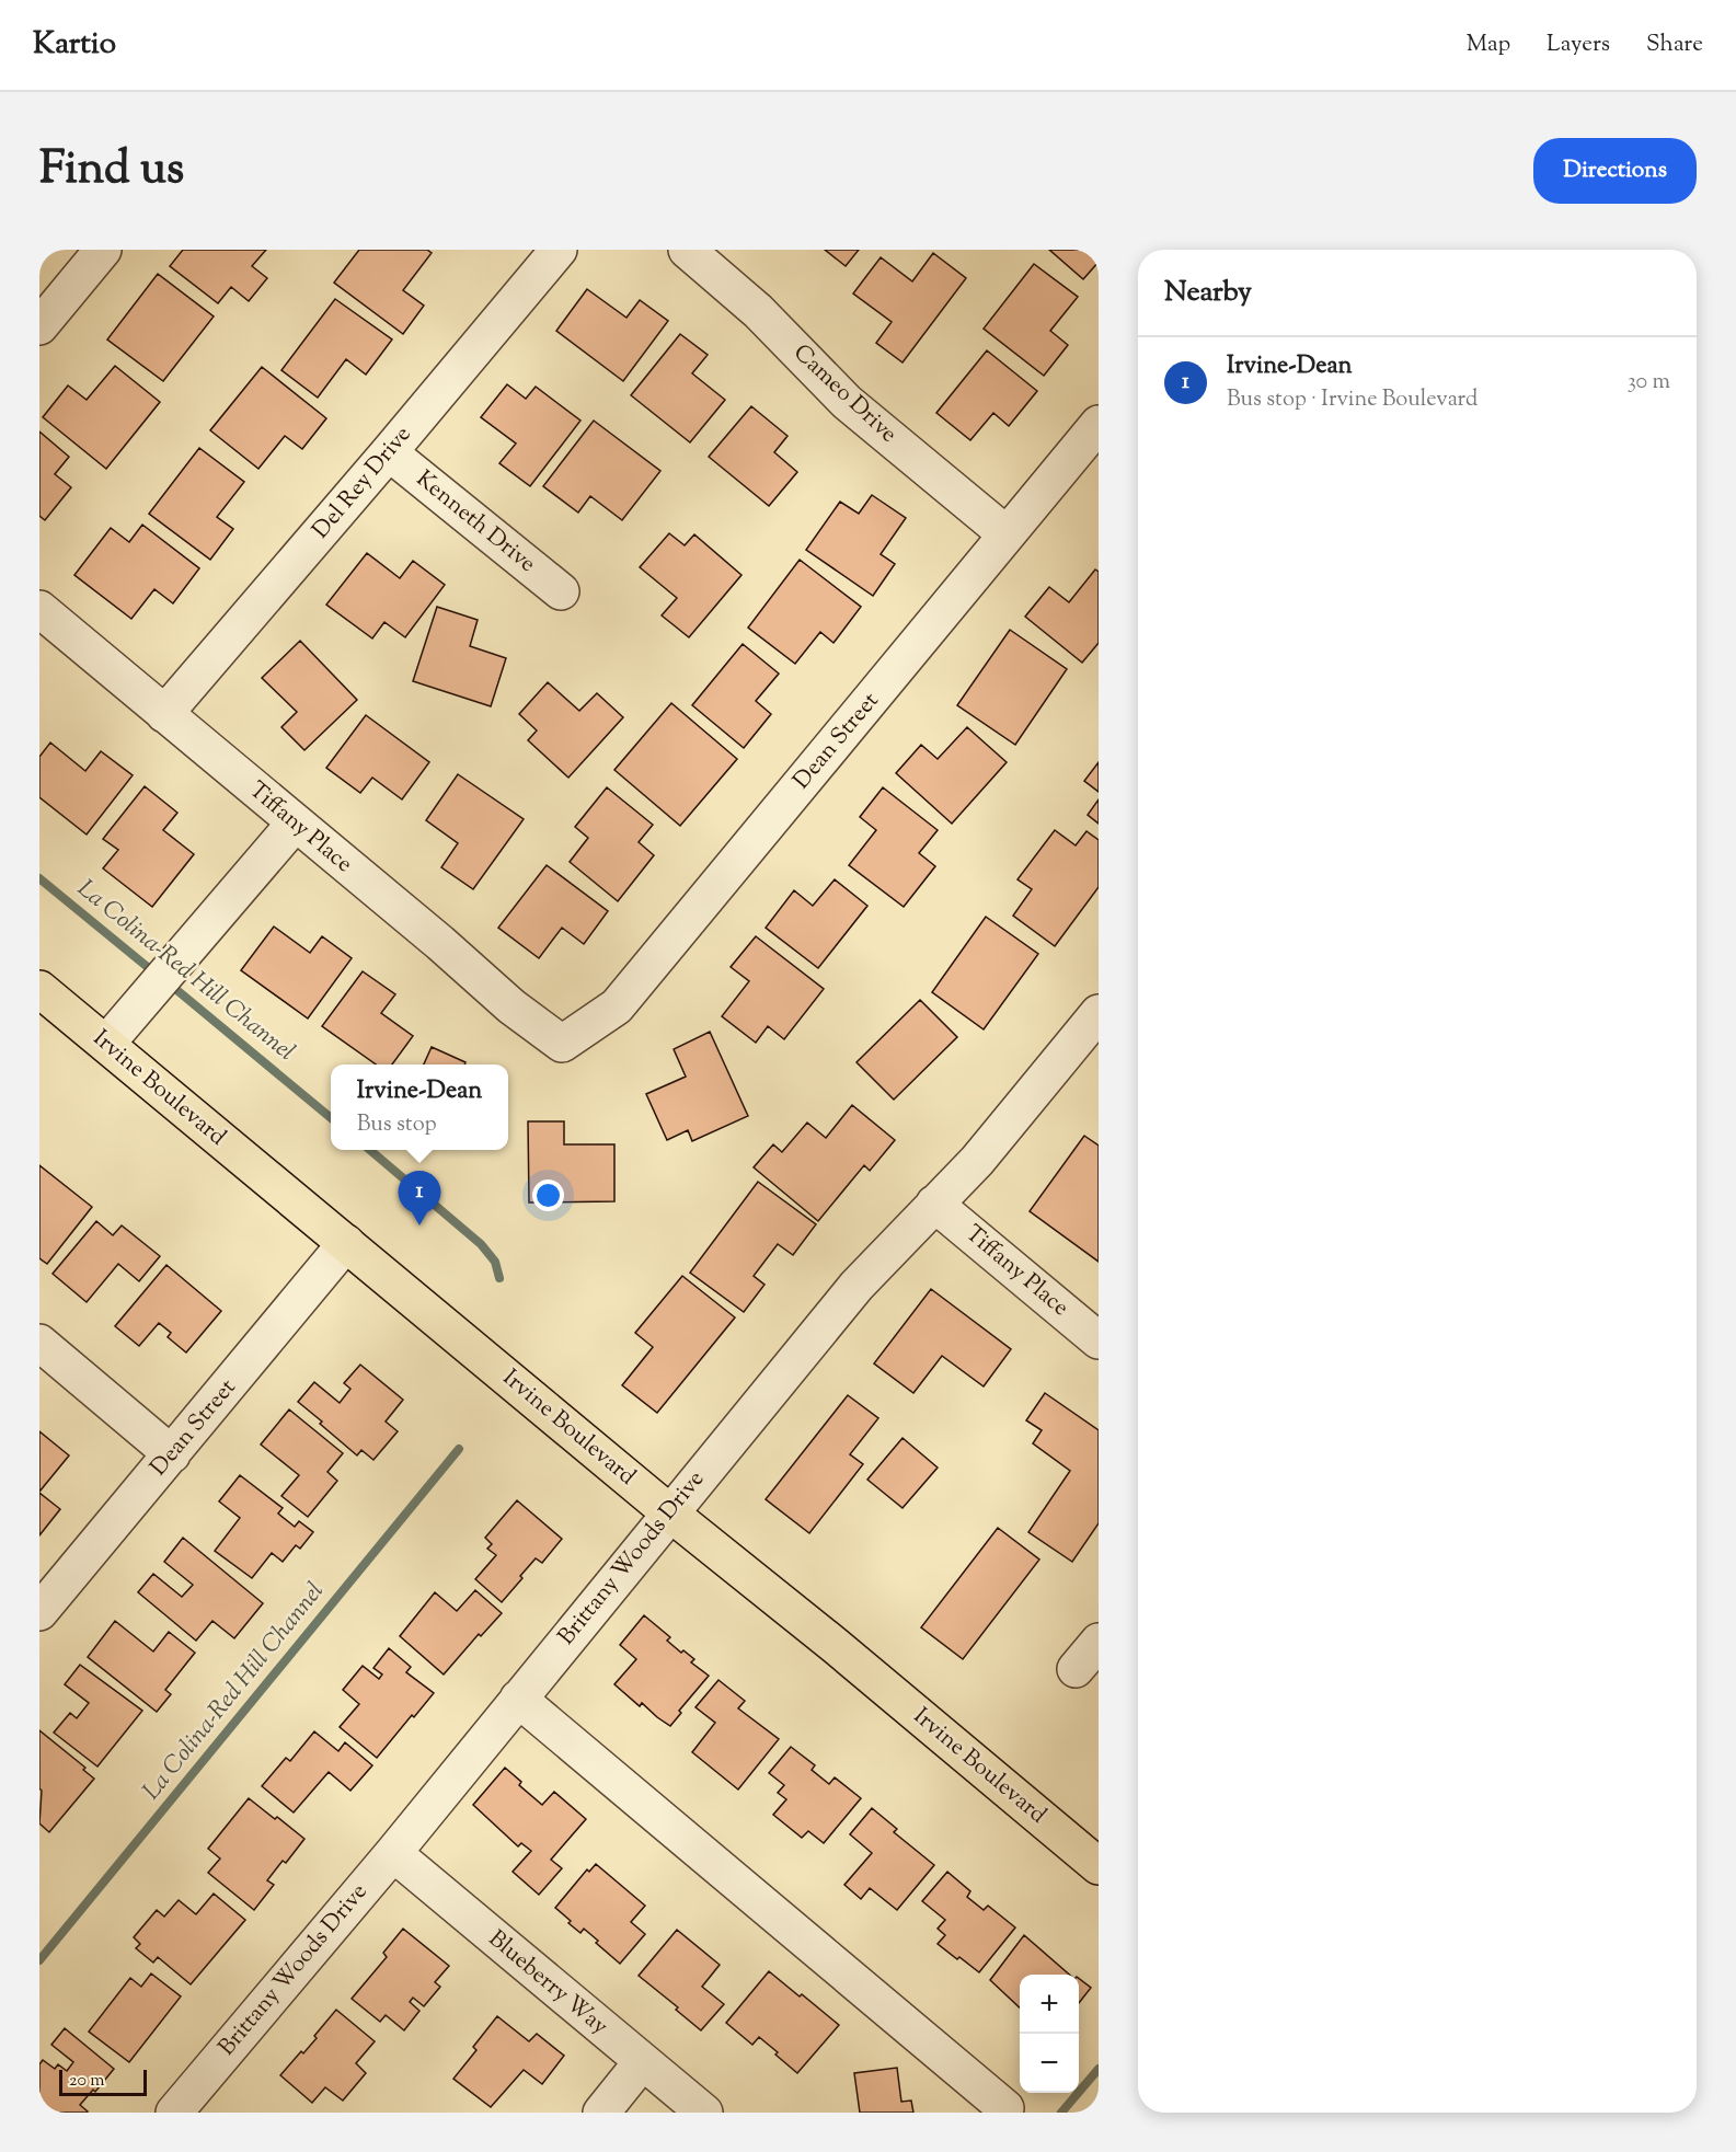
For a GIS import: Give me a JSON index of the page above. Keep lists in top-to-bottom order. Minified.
{"streets":{"main road":["Irvine Boulevard"],"street":["Cameo Drive","Del Rey Drive","Kenneth Drive","Dean Street","Tiffany Place","Brittany Woods Drive","Blueberry Way"]},"crossings":[["Cameo Drive","Dean Street"],["Del Rey Drive","Kenneth Drive"],["Del Rey Drive","Tiffany Place"],["Dean Street","Tiffany Place"],["Dean Street","Irvine Boulevard"],["Tiffany Place","Brittany Woods Drive"],["Irvine Boulevard","Brittany Woods Drive"],["Brittany Woods Drive","Blueberry Way"]],"water":["La Colina-Red Hill Channel"],"scale_bar":"20 m","page":{"header":"Kartio","nav":["Map","Layers","Share"],"title":"Find us","buttons":"Directions","heading":"Nearby","list":[{"mark":"1","name":"Irvine-Dean","note":"Bus stop · Irvine Boulevard","value":"30 m"}],"popup":["Irvine-Dean","Bus stop"],"pins":"1","map_buttons":["+","−"],"scale":"20 m"}}
